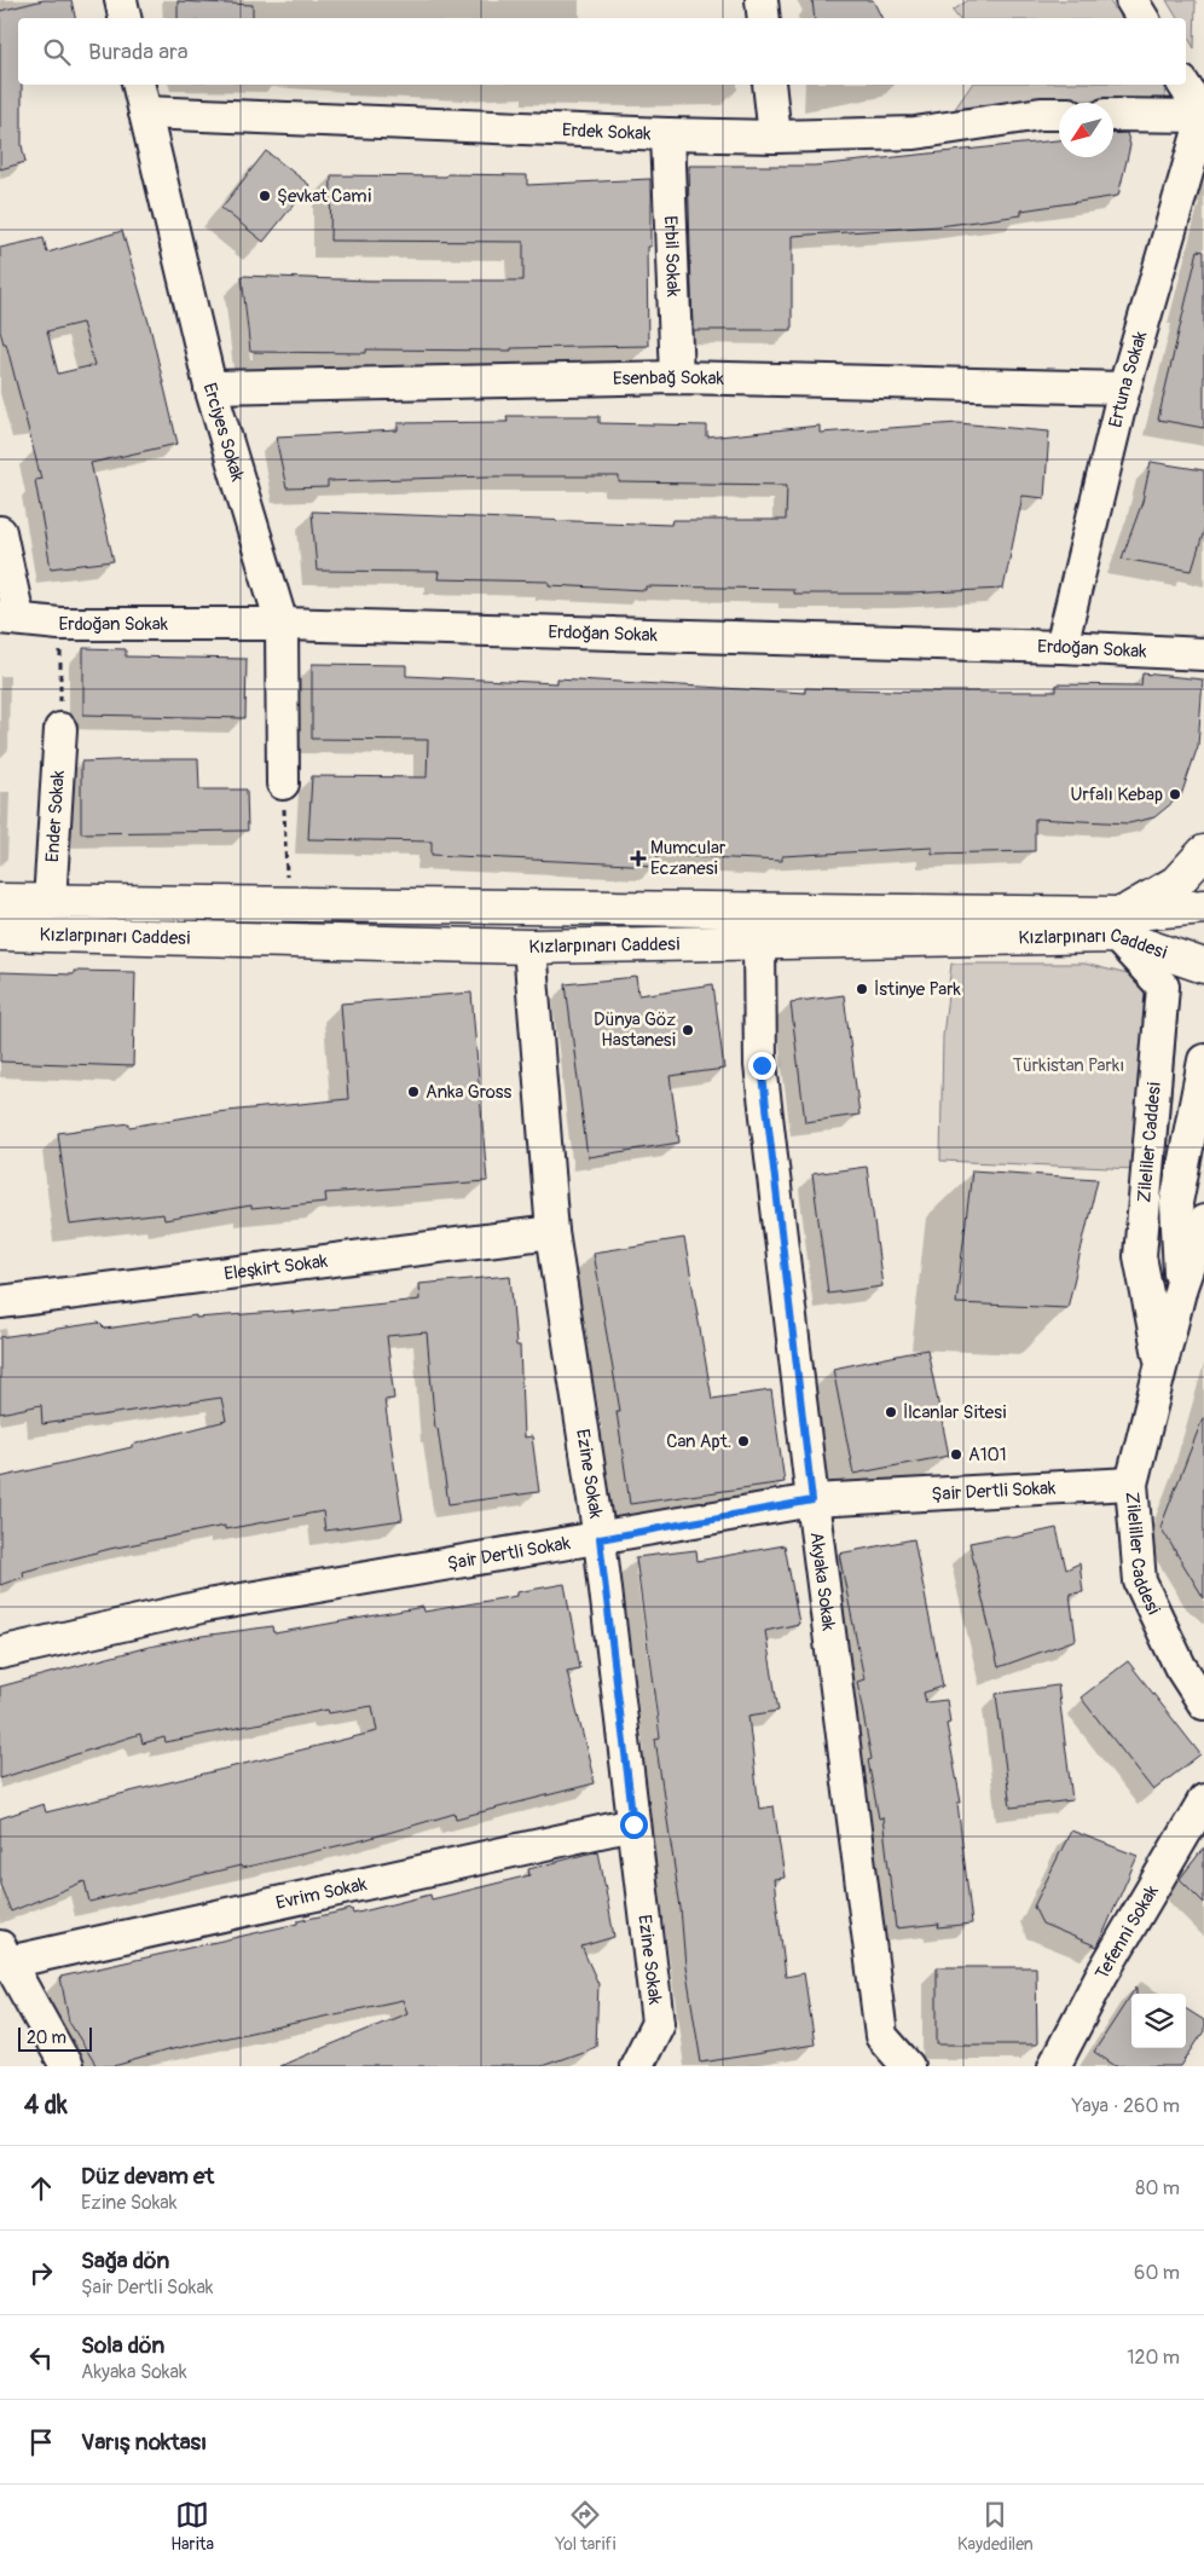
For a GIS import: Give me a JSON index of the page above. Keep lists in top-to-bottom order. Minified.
{"streets":{"main road":["Kızlarpınarı Caddesi"],"street":["Erdek Sokak","Erbil Sokak","Esenbağ Sokak","Ertuna Sokak","Erciyes Sokak","Erdoğan Sokak","Ender Sokak","Zileliler Caddesi","Eleşkirt Sokak","Ezine Sokak","Şair Dertli Sokak","Zileliller Caddesi","Akyaka Sokak","Evrim Sokak","Tefenni Sokak"]},"crossings":[["Erdek Sokak","Erbil Sokak"],["Erdek Sokak","Erciyes Sokak"],["Erbil Sokak","Esenbağ Sokak"],["Esenbağ Sokak","Ertuna Sokak"],["Esenbağ Sokak","Erciyes Sokak"],["Ertuna Sokak","Erdoğan Sokak"],["Erciyes Sokak","Erdoğan Sokak"],["Ender Sokak","Kızlarpınarı Caddesi"],["Kızlarpınarı Caddesi","Zileliler Caddesi"],["Kızlarpınarı Caddesi","Ezine Sokak"],["Kızlarpınarı Caddesi","Akyaka Sokak"],["Zileliler Caddesi","Zileliller Caddesi"],["Eleşkirt Sokak","Ezine Sokak"],["Ezine Sokak","Şair Dertli Sokak"],["Ezine Sokak","Evrim Sokak"],["Şair Dertli Sokak","Zileliller Caddesi"],["Şair Dertli Sokak","Akyaka Sokak"]],"parks":["Türkistan Parkı"],"places":{"other":["Şevkat Cami","Urfalı Kebap","İstinye Park","Dünya Göz Hastanesi","Anka Gross","İlcanlar Sitesi","Can Apt.","A101"],"health":["Mumcular Eczanesi"]},"scale_bar":"20 m","north":"bottom left","page":{"search":"Burada ara","scale":"20 m","heading":["4 dk","Yaya · 260 m"],"list":[["Düz devam et","Ezine Sokak","80 m"],["Sağa dön","Şair Dertli Sokak","60 m"],["Sola dön","Akyaka Sokak","120 m"],"Varış noktası"],"nav":["Harita","Yol tarifi","Kaydedilen"]}}
